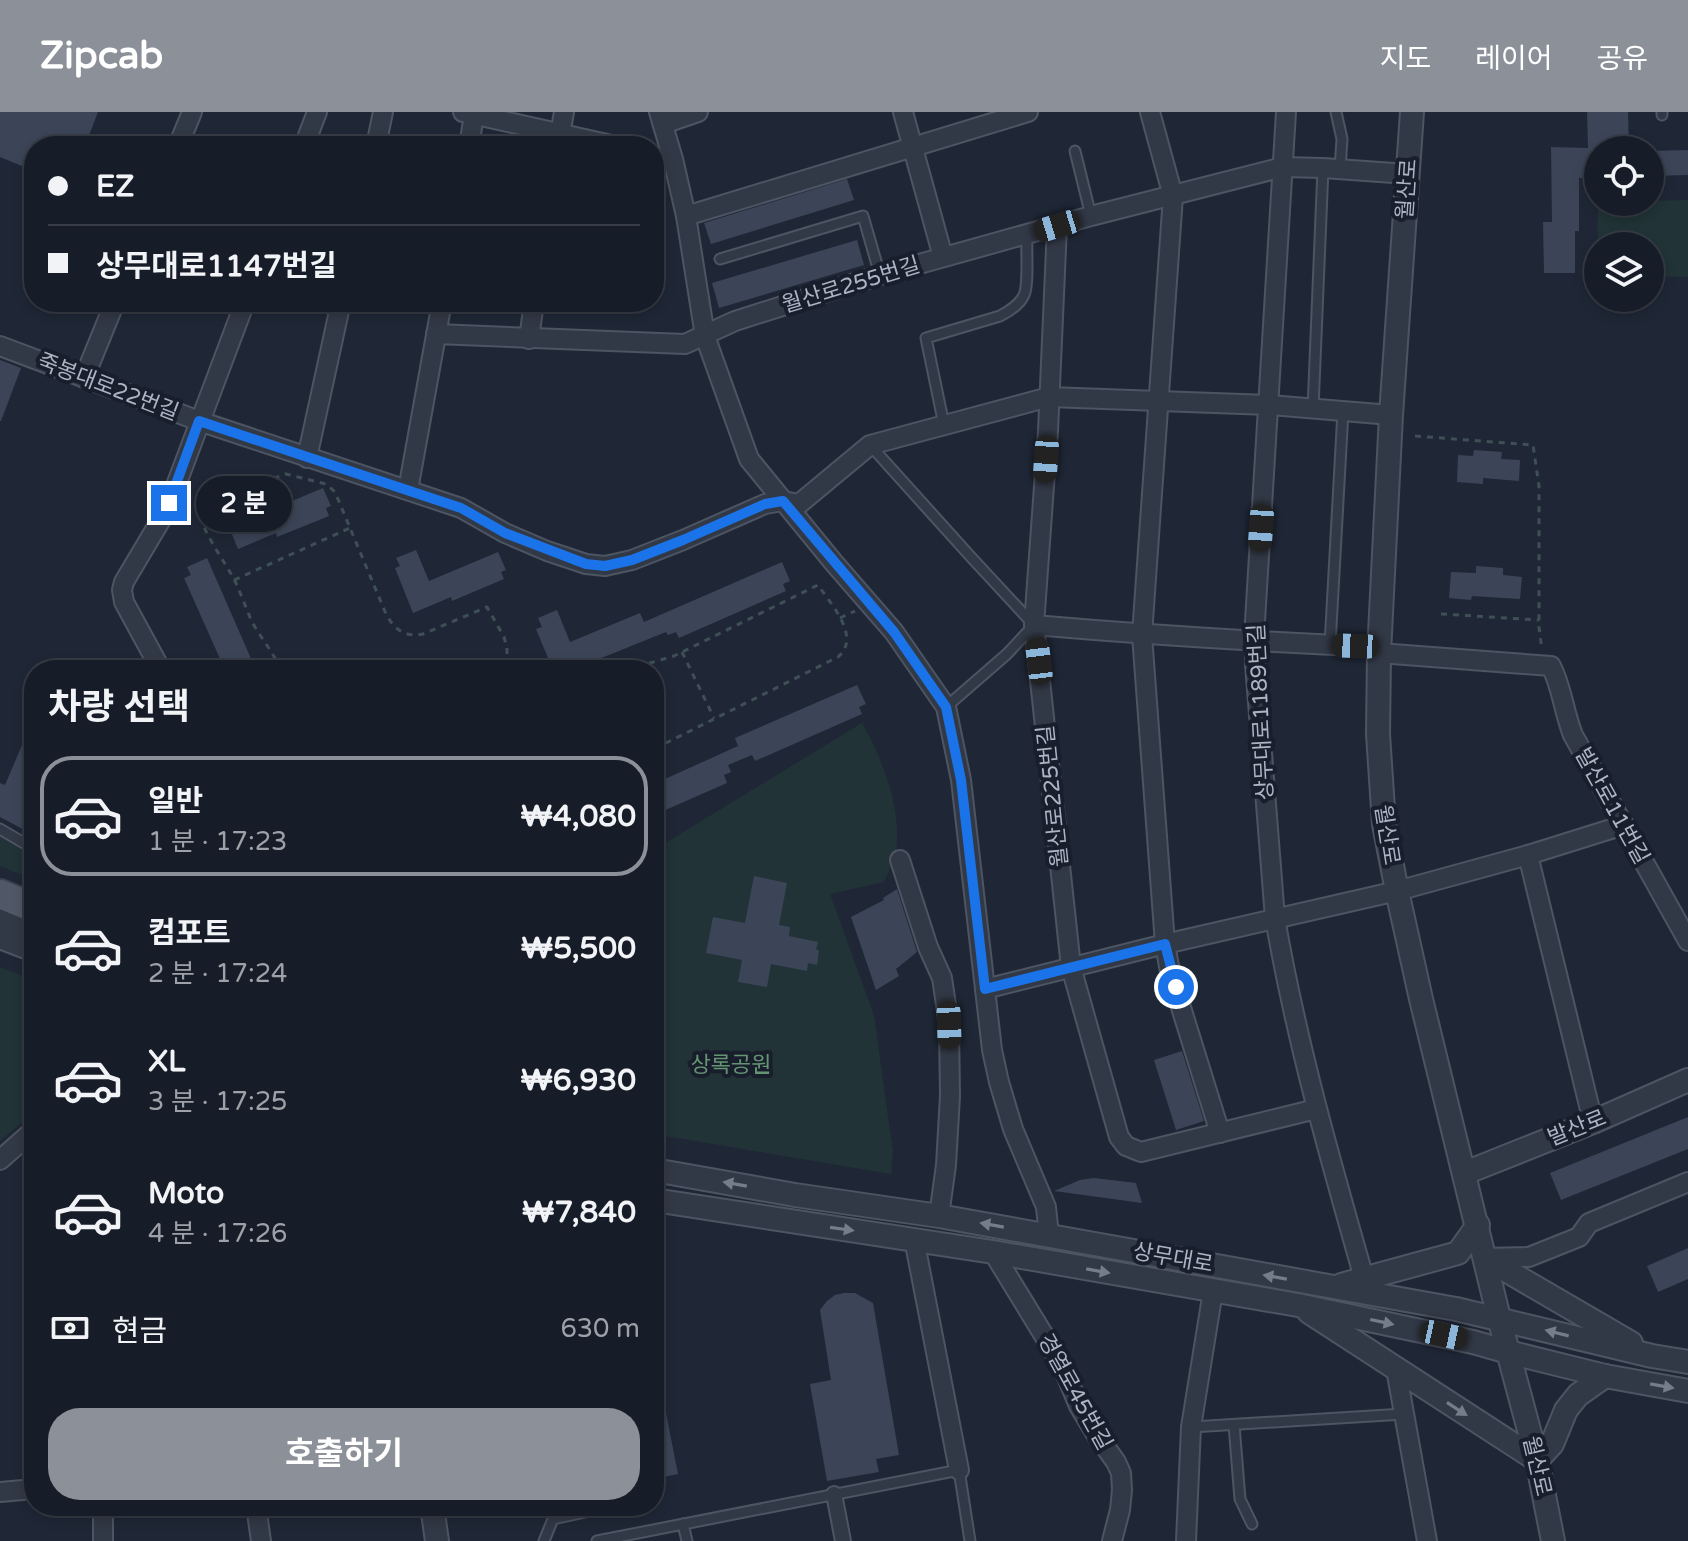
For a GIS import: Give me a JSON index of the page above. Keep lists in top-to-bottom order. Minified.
{"streets":{"street":["월산로","월산로255번길","죽봉대로22번길","상무대로1189번길","월산로225번길","발산로11번길","발산로","상무대로","경열로45번길"]},"crossings":[["월산로","월산로255번길"],["월산로","발산로"],["월산로","상무대로"],["월산로255번길","상무대로1189번길"],["월산로255번길","월산로225번길"],["상무대로","경열로45번길"]],"parks":["상록공원"],"page":{"header":"Zipcab","nav":["지도","레이어","공유"],"banner":["EZ","상무대로1147번길"],"bubble":"2 분","heading":"차량 선택","list":[{"name":"일반","note":"1 분 · 17:23","value":"₩4,080"},{"name":"컴포트","note":"2 분 · 17:24","value":"₩5,500"},{"name":"XL","note":"3 분 · 17:25","value":"₩6,930"},{"name":"Moto","note":"4 분 · 17:26","value":"₩7,840"}],"pay":["현금","630 m"],"buttons":"호출하기"}}
